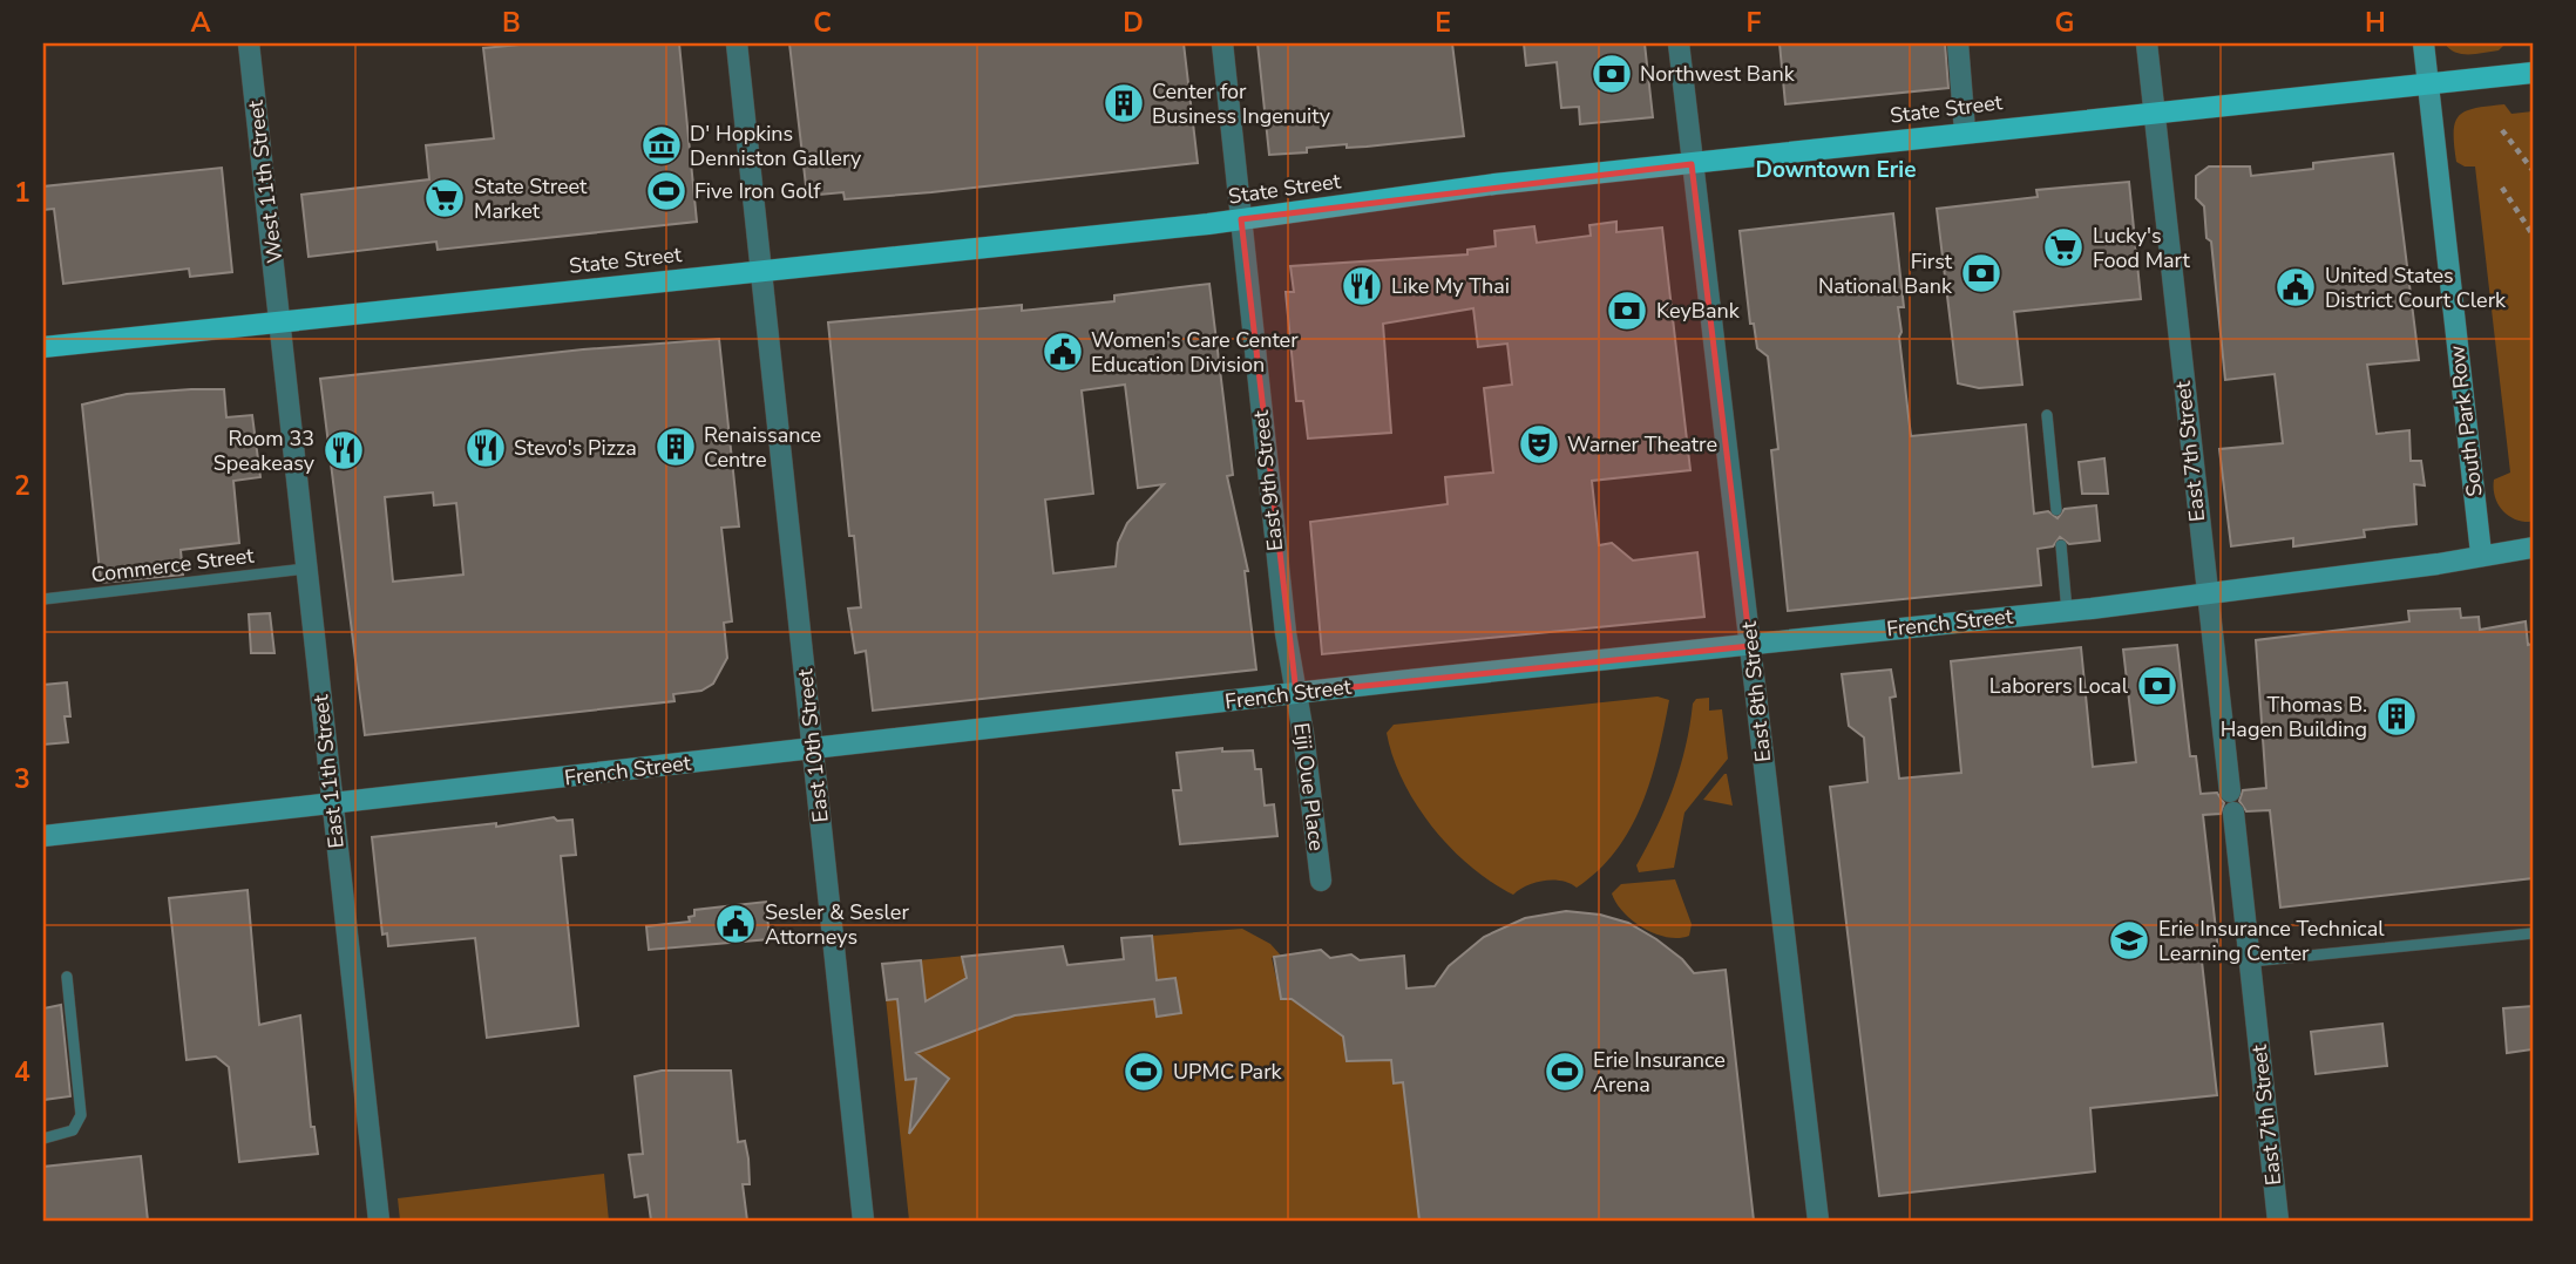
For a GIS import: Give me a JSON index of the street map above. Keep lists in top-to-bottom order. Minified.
{"streets":{"main road":["State Street","South Park Row","French Street"],"street":["West 11th Street","East 7th Street","East 9th Street","East 8th Street","East 10th Street","East 11th Street","Eiji Oue Place"],"lane":["Commerce Street"]},"crossings":[["State Street","West 11th Street"],["State Street","South Park Row"],["State Street","East 7th Street"],["State Street","East 9th Street"],["State Street","East 8th Street"],["State Street","East 10th Street"],["State Street","East 11th Street"],["West 11th Street","East 11th Street"],["South Park Row","French Street"],["East 7th Street","French Street"],["East 9th Street","French Street"],["East 9th Street","Eiji Oue Place"],["Commerce Street","East 11th Street"],["French Street","East 8th Street"],["French Street","East 10th Street"],["French Street","East 11th Street"],["French Street","Eiji Oue Place"]],"districts":["Downtown Erie"],"places":{"bank":["Northwest Bank","First National Bank","KeyBank","Laborers Local"],"building":["Center for Business Ingenuity","Renaissance Centre","Thomas B. Hagen Building"],"museum":["D' Hopkins Denniston Gallery"],"sports":["Five Iron Golf","UPMC Park","Erie Insurance Arena"],"supermarket":["State Street Market","Lucky's Food Mart"],"restaurant":["Like My Thai","Stevo's Pizza","Room 33 Speakeasy"],"public building":["United States District Court Clerk","Women's Care Center Education Division","Sesler & Sesler Attorneys"],"theatre":["Warner Theatre"],"school or university":["Erie Insurance Technical Learning Center"]},"grid":{"columns":["A","B","C","D","E","F","G","H"],"rows":["1","2","3","4"]}}
